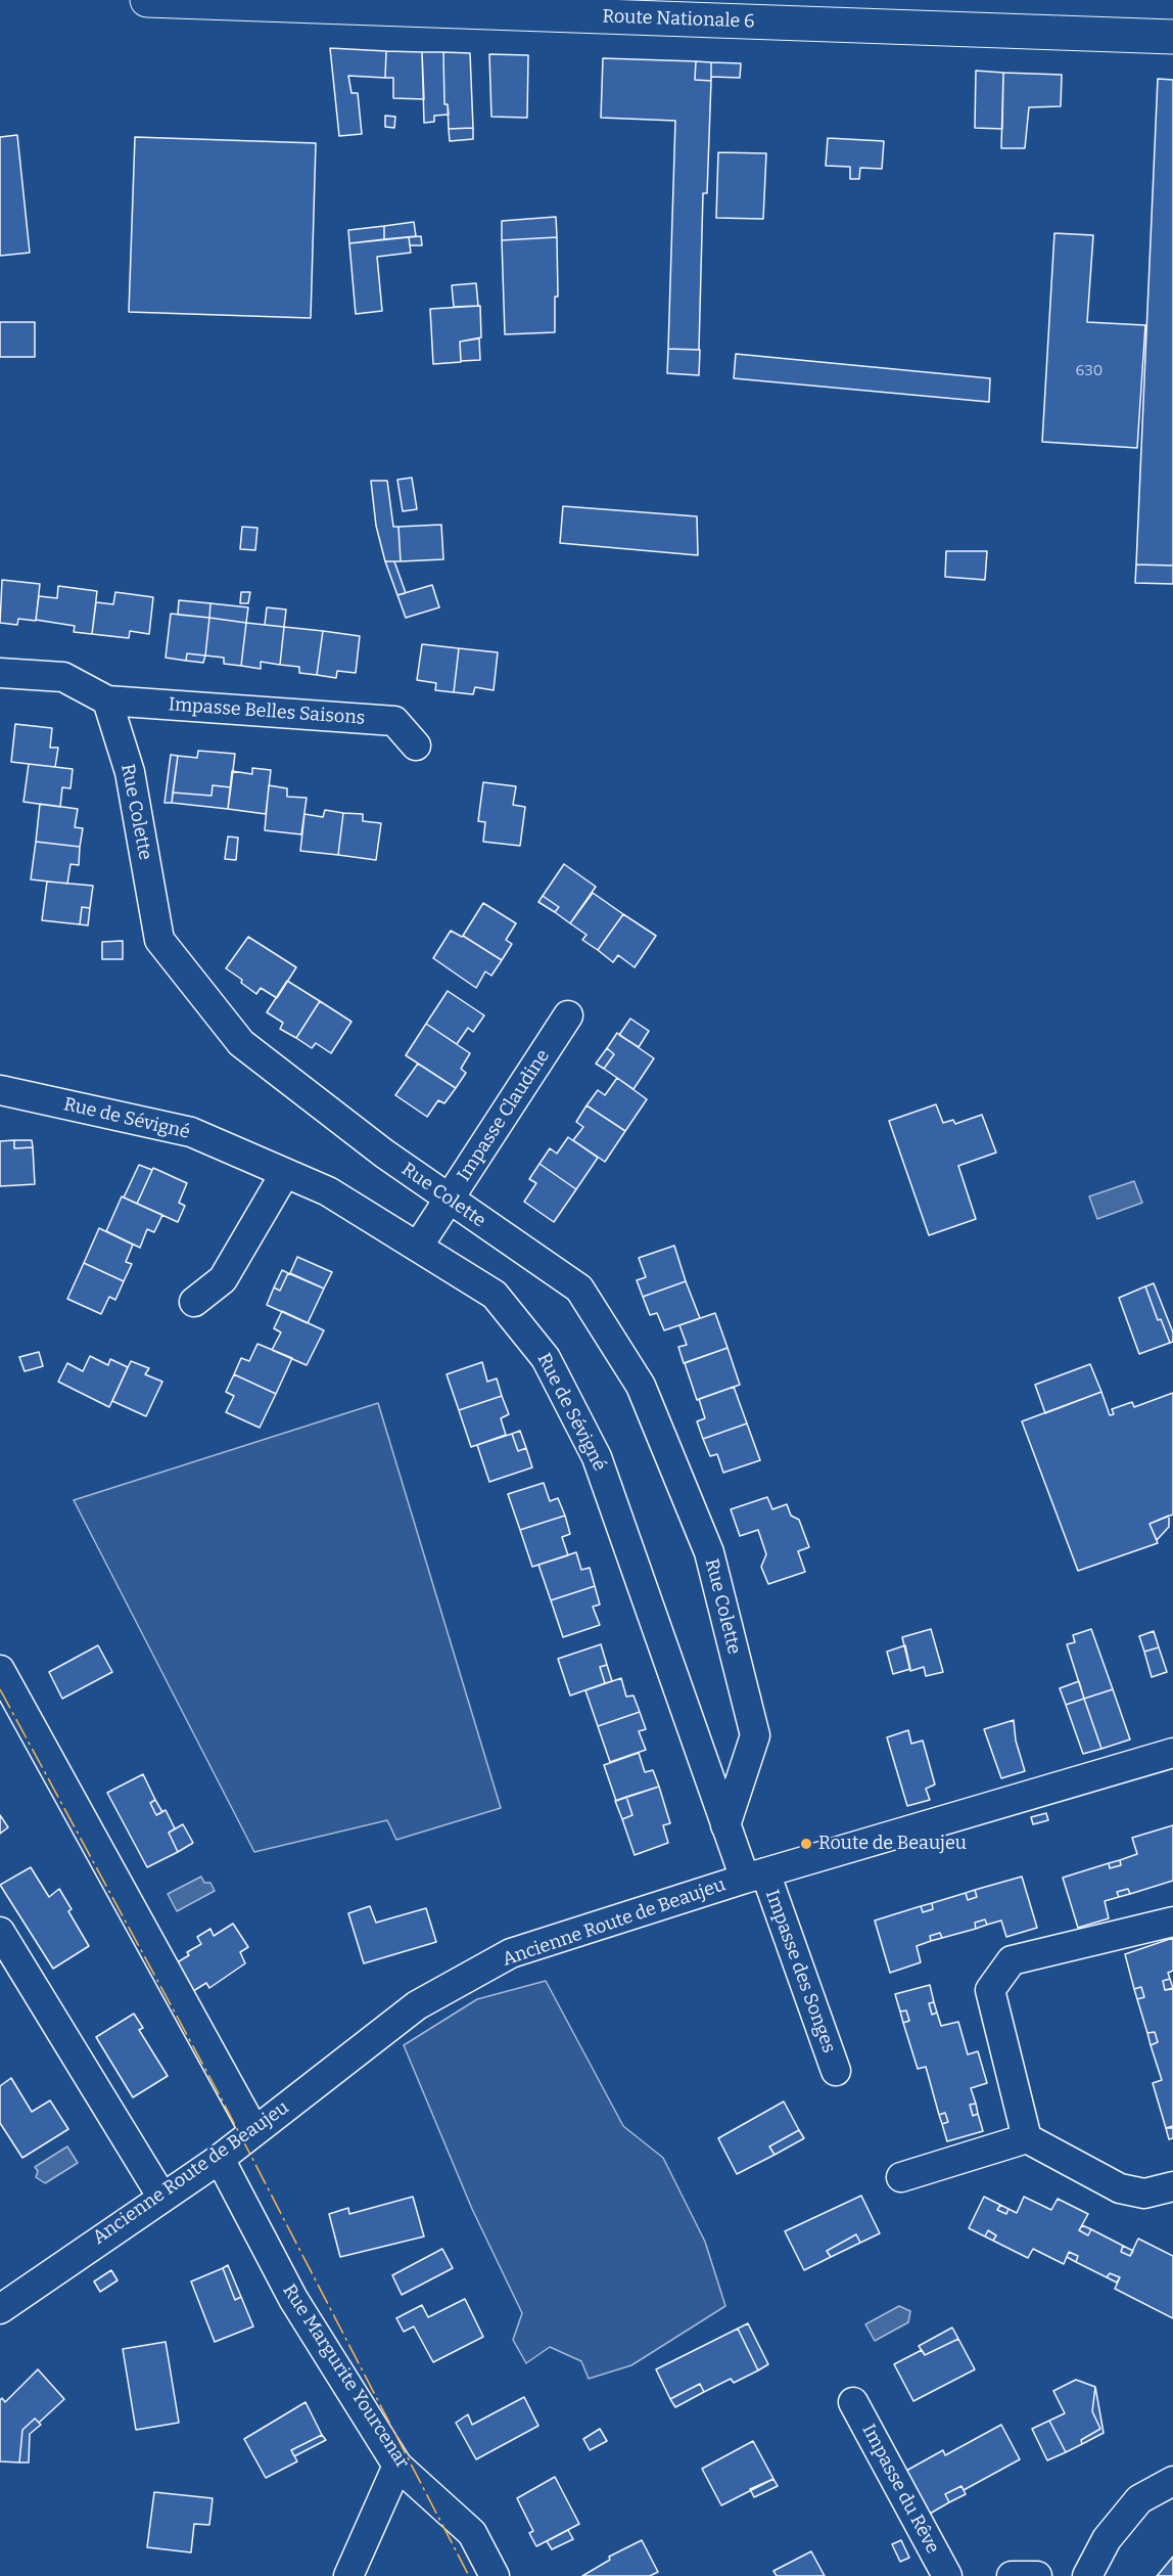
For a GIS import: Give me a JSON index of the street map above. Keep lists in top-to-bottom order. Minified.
{"streets":{"main road":["Route Nationale 6"],"street":["Impasse Belles Saisons","Rue Colette","Impasse Claudine","Rue de Sévigné","Ancienne Route de Beaujeu","Impasse des Songes","Rue Margurite Yourcenar","Impasse du Rêve"]},"crossings":[["Impasse Belles Saisons","Rue Colette"],["Rue Colette","Impasse Claudine"],["Rue Colette","Rue de Sévigné"],["Impasse Claudine","Rue de Sévigné"],["Rue de Sévigné","Ancienne Route de Beaujeu"],["Rue de Sévigné","Impasse des Songes"],["Ancienne Route de Beaujeu","Impasse des Songes"],["Ancienne Route de Beaujeu","Rue Margurite Yourcenar"]],"places":["Route de Beaujeu"],"house_numbers":["630"]}
